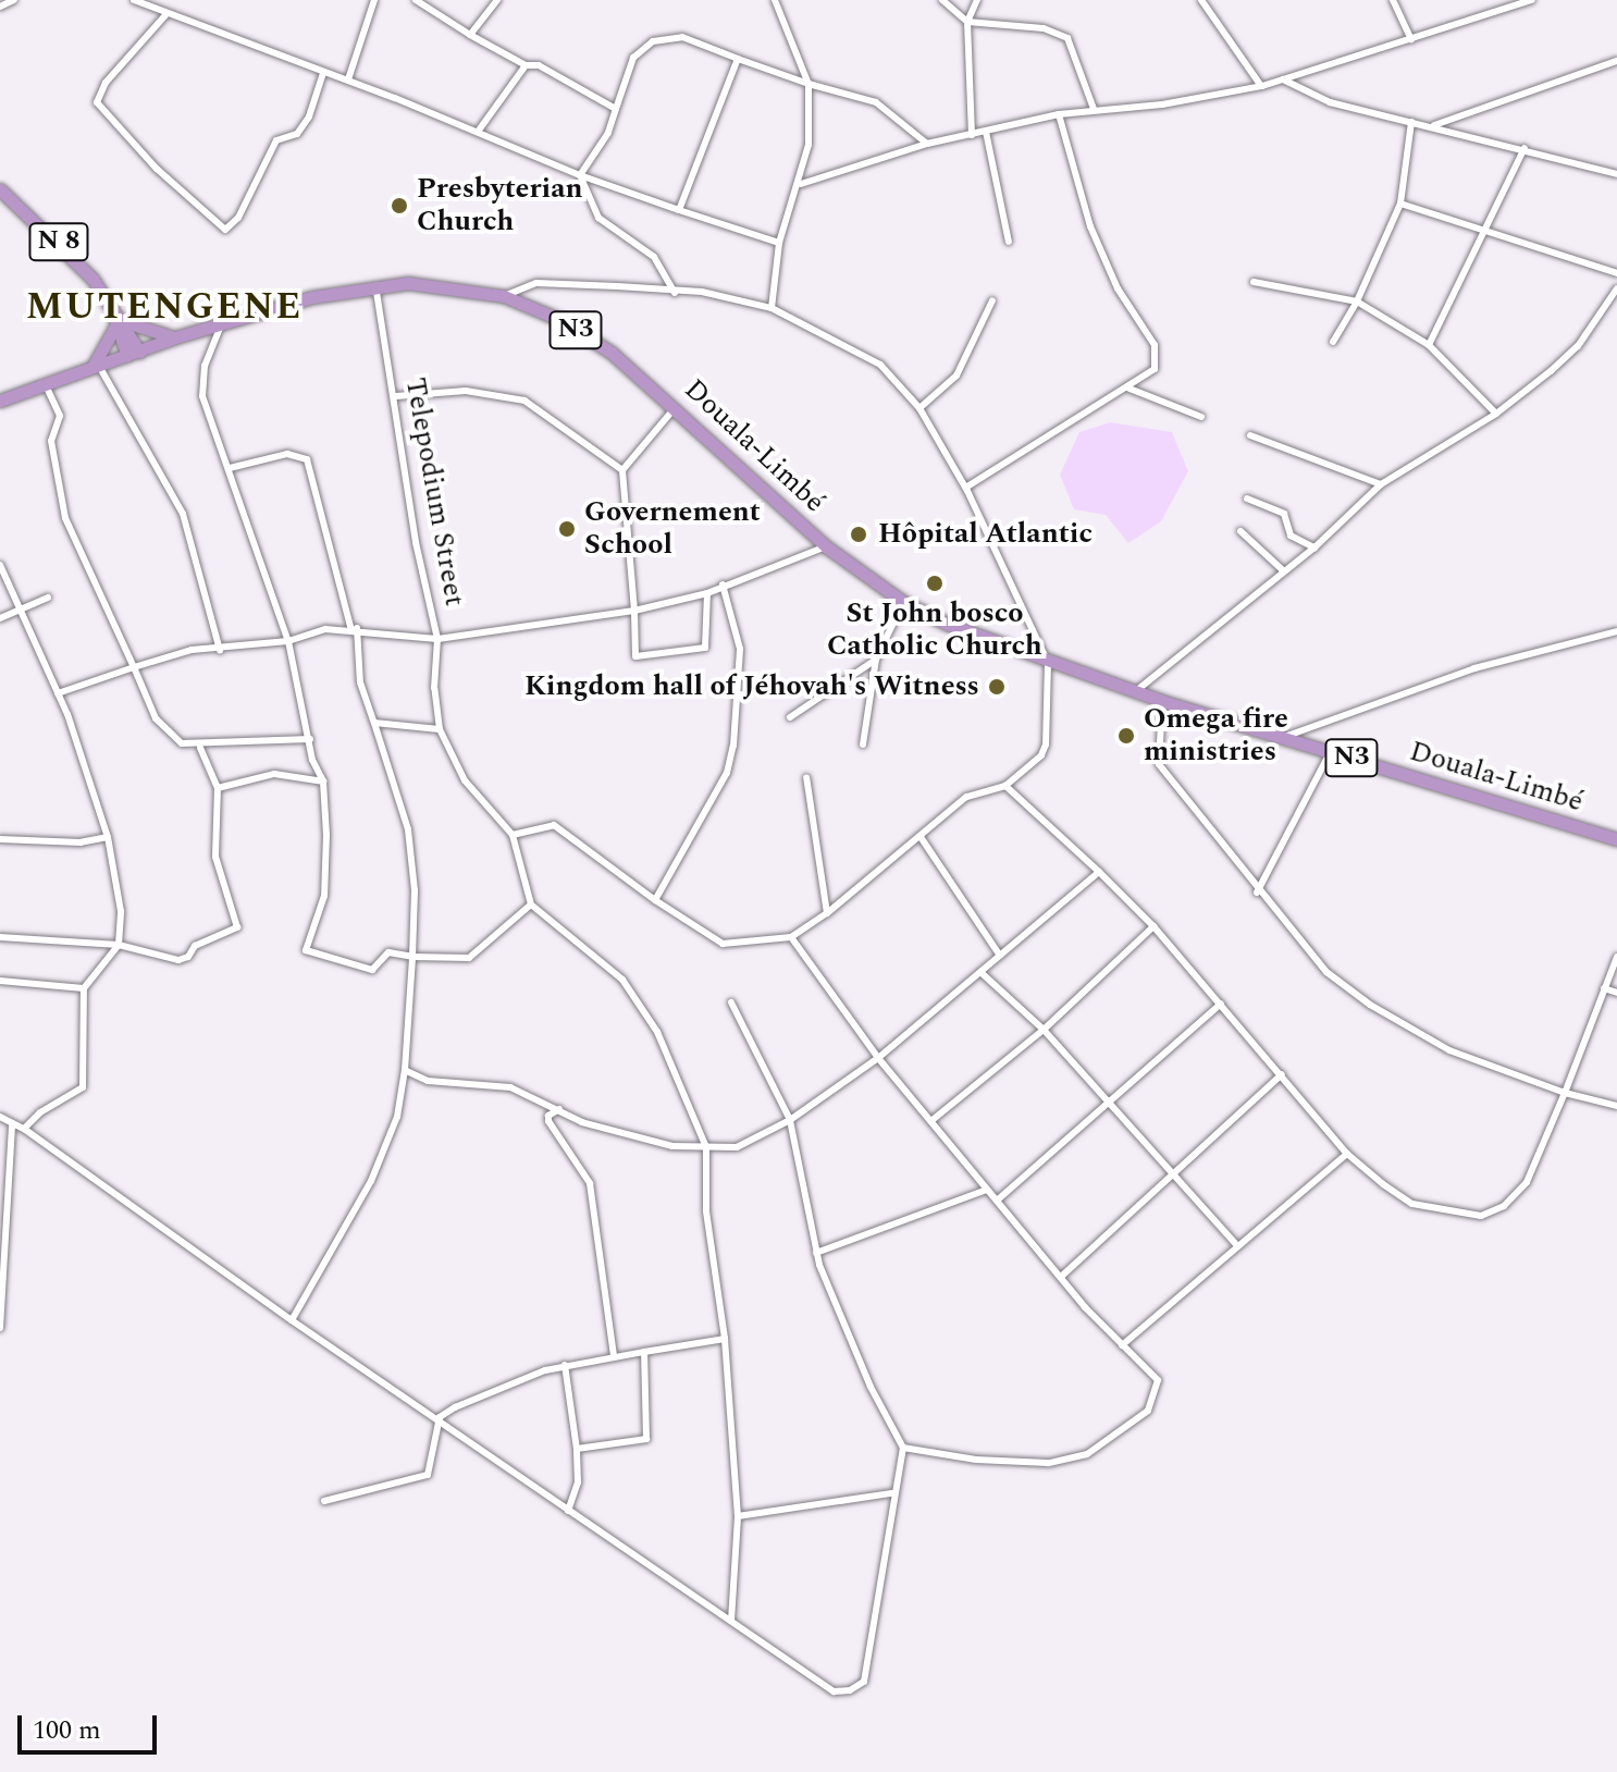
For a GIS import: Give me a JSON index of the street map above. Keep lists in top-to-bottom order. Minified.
{"streets":{"highway":["N 8","N3","Douala-Limbé"],"street":["Telepodium Street"]},"crossings":[["N 8","Douala-Limbé"],["Douala-Limbé","Telepodium Street"]],"districts":["MUTENGENE"],"places":["Presbyterian Church","Governement School","Hôpital Atlantic","St John bosco Catholic Church","Kingdom hall of Jéhovah's Witness","Omega fire ministries"],"scale_bar":"100 m"}
